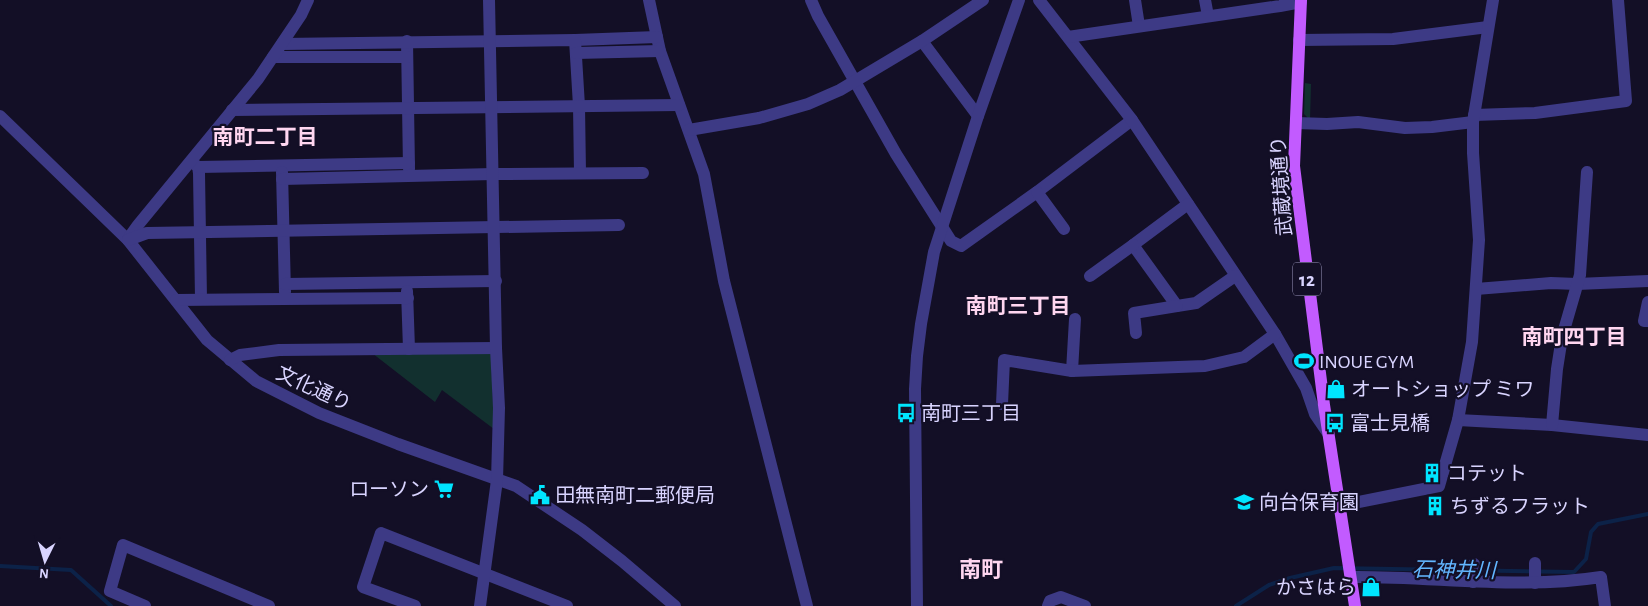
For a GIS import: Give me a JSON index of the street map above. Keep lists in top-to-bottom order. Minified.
{"streets":{"main road":["武蔵境通り","12"],"street":["文化通り"]},"districts":["南町二丁目","南町三丁目","南町四丁目","南町"],"water":["石神井川"],"places":{"sports":["INOUE GYM"],"shop":["オートショップ ミワ","かさはら"],"bus stop":["南町三丁目","富士見橋"],"building":["コテット","ちずるフラット"],"supermarket":["ローソン"],"public building":["田無南町二郵便局"],"school or university":["向台保育園"]},"north":"bottom"}
